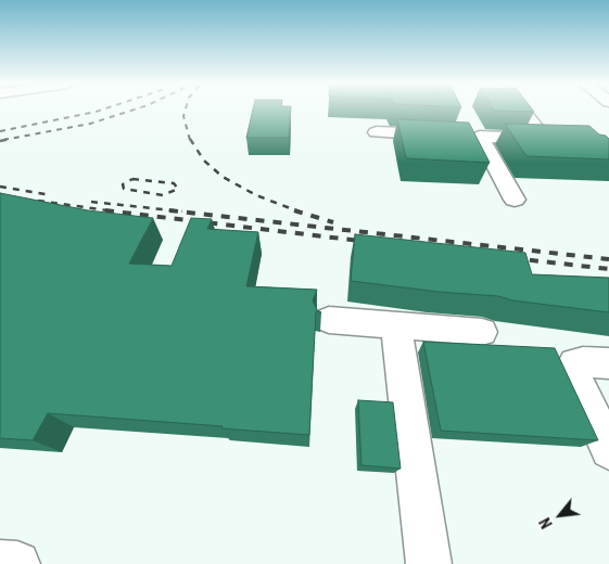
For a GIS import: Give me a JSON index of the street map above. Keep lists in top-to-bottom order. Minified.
{"north":"bottom left"}
